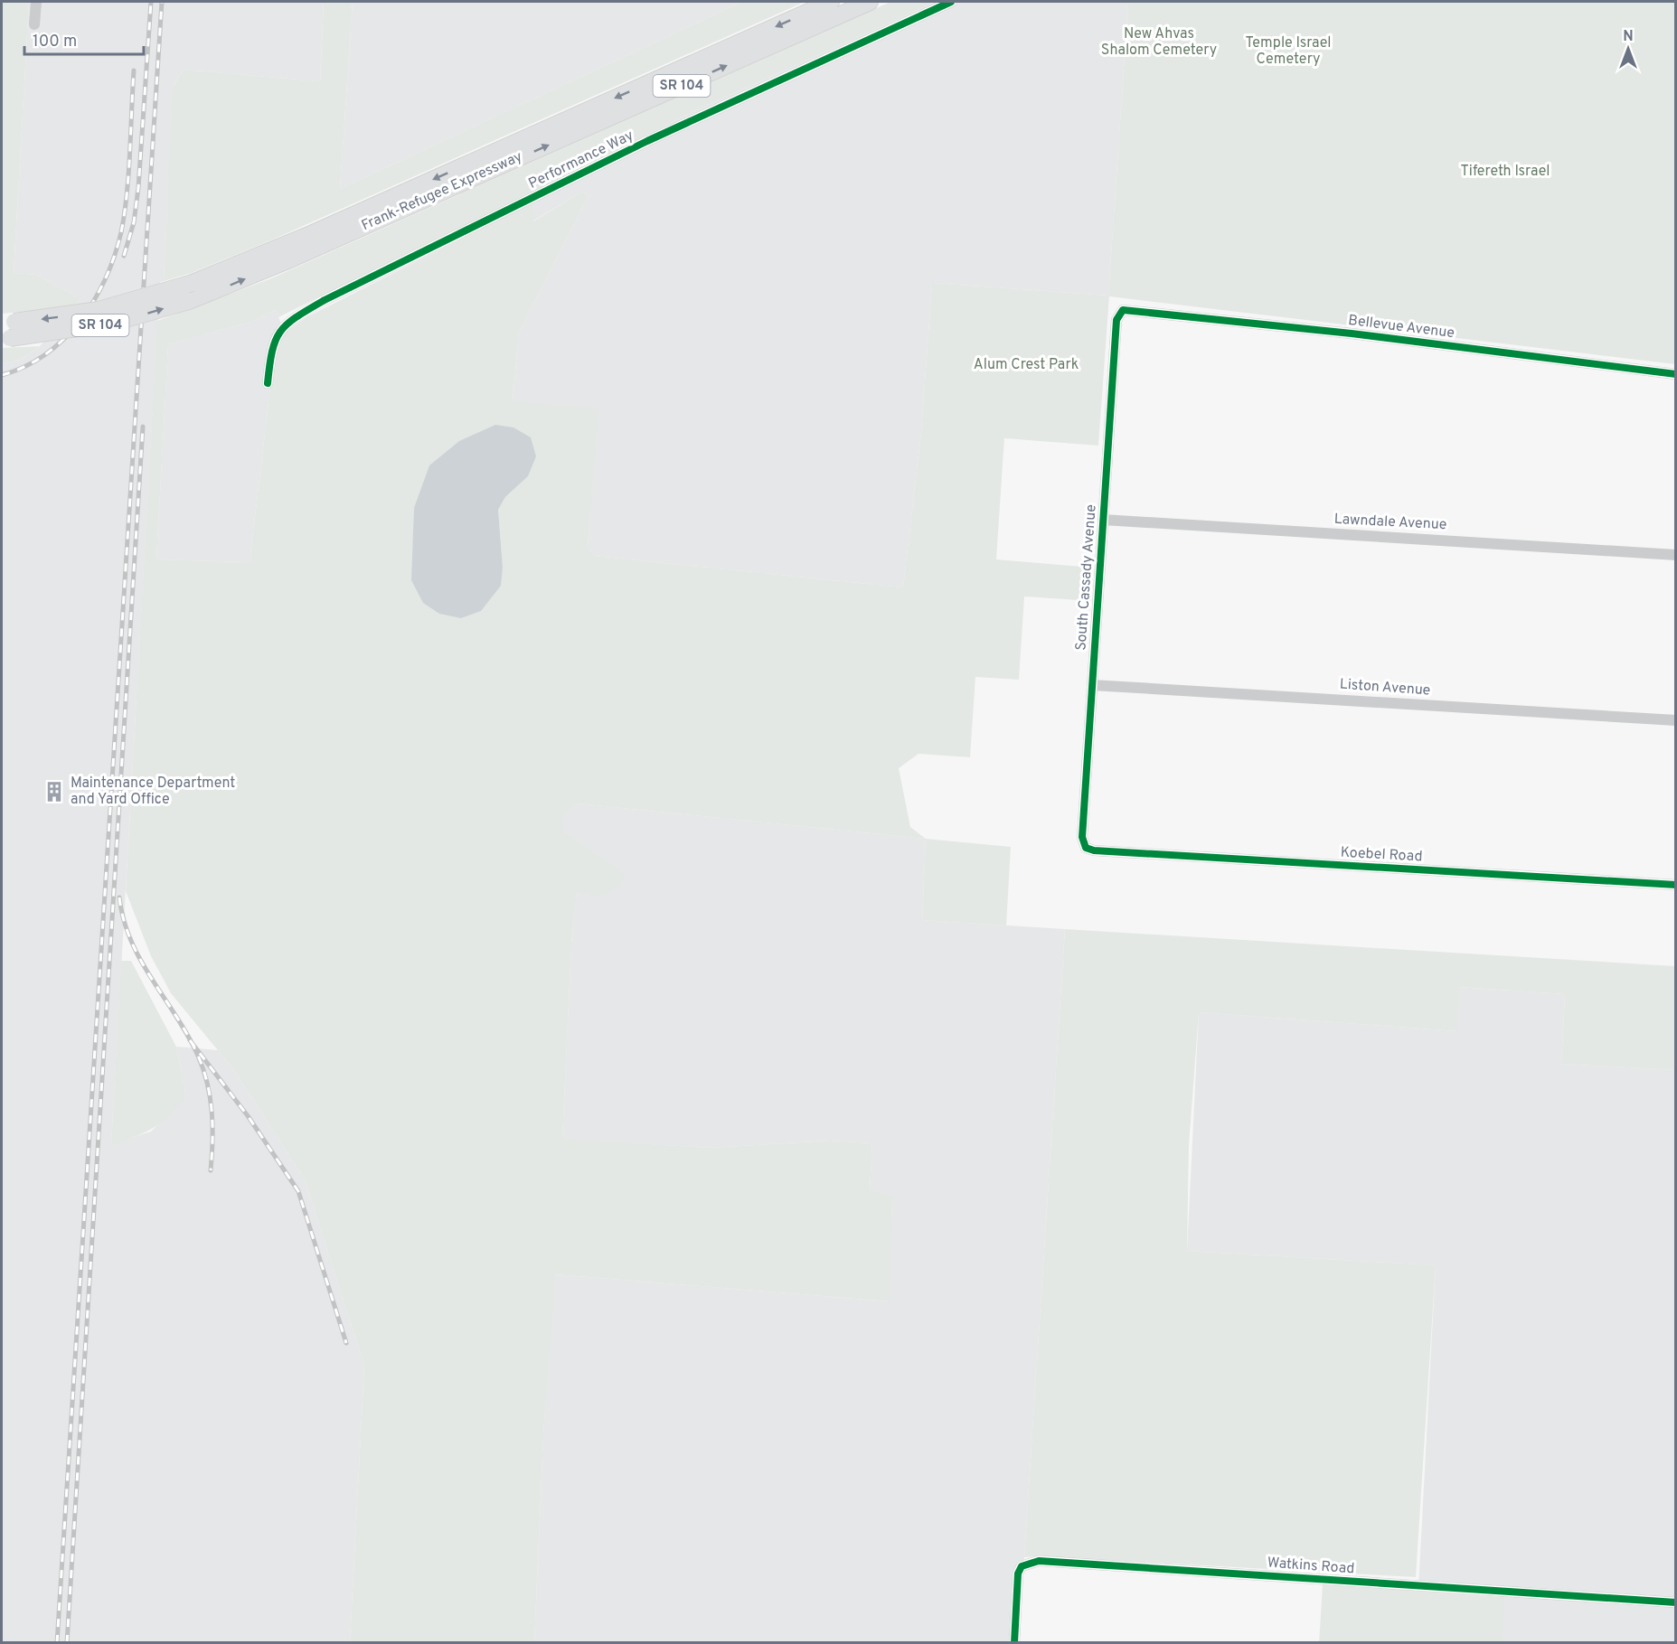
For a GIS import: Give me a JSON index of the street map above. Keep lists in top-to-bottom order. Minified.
{"streets":{"highway":["SR 104","Frank-Refugee Expressway"],"street":["Performance Way","Bellevue Avenue","Lawndale Avenue","South Cassady Avenue","Liston Avenue","Koebel Road","Watkins Road"]},"crossings":[["Bellevue Avenue","South Cassady Avenue"],["Lawndale Avenue","South Cassady Avenue"],["South Cassady Avenue","Liston Avenue"],["South Cassady Avenue","Koebel Road"]],"parks":["New Ahvas Shalom Cemetery","Temple Israel Cemetery","Tifereth Israel","Alum Crest Park"],"places":{"building":["Maintenance Department and Yard Office"]},"scale_bar":"100 m","north":"top"}
